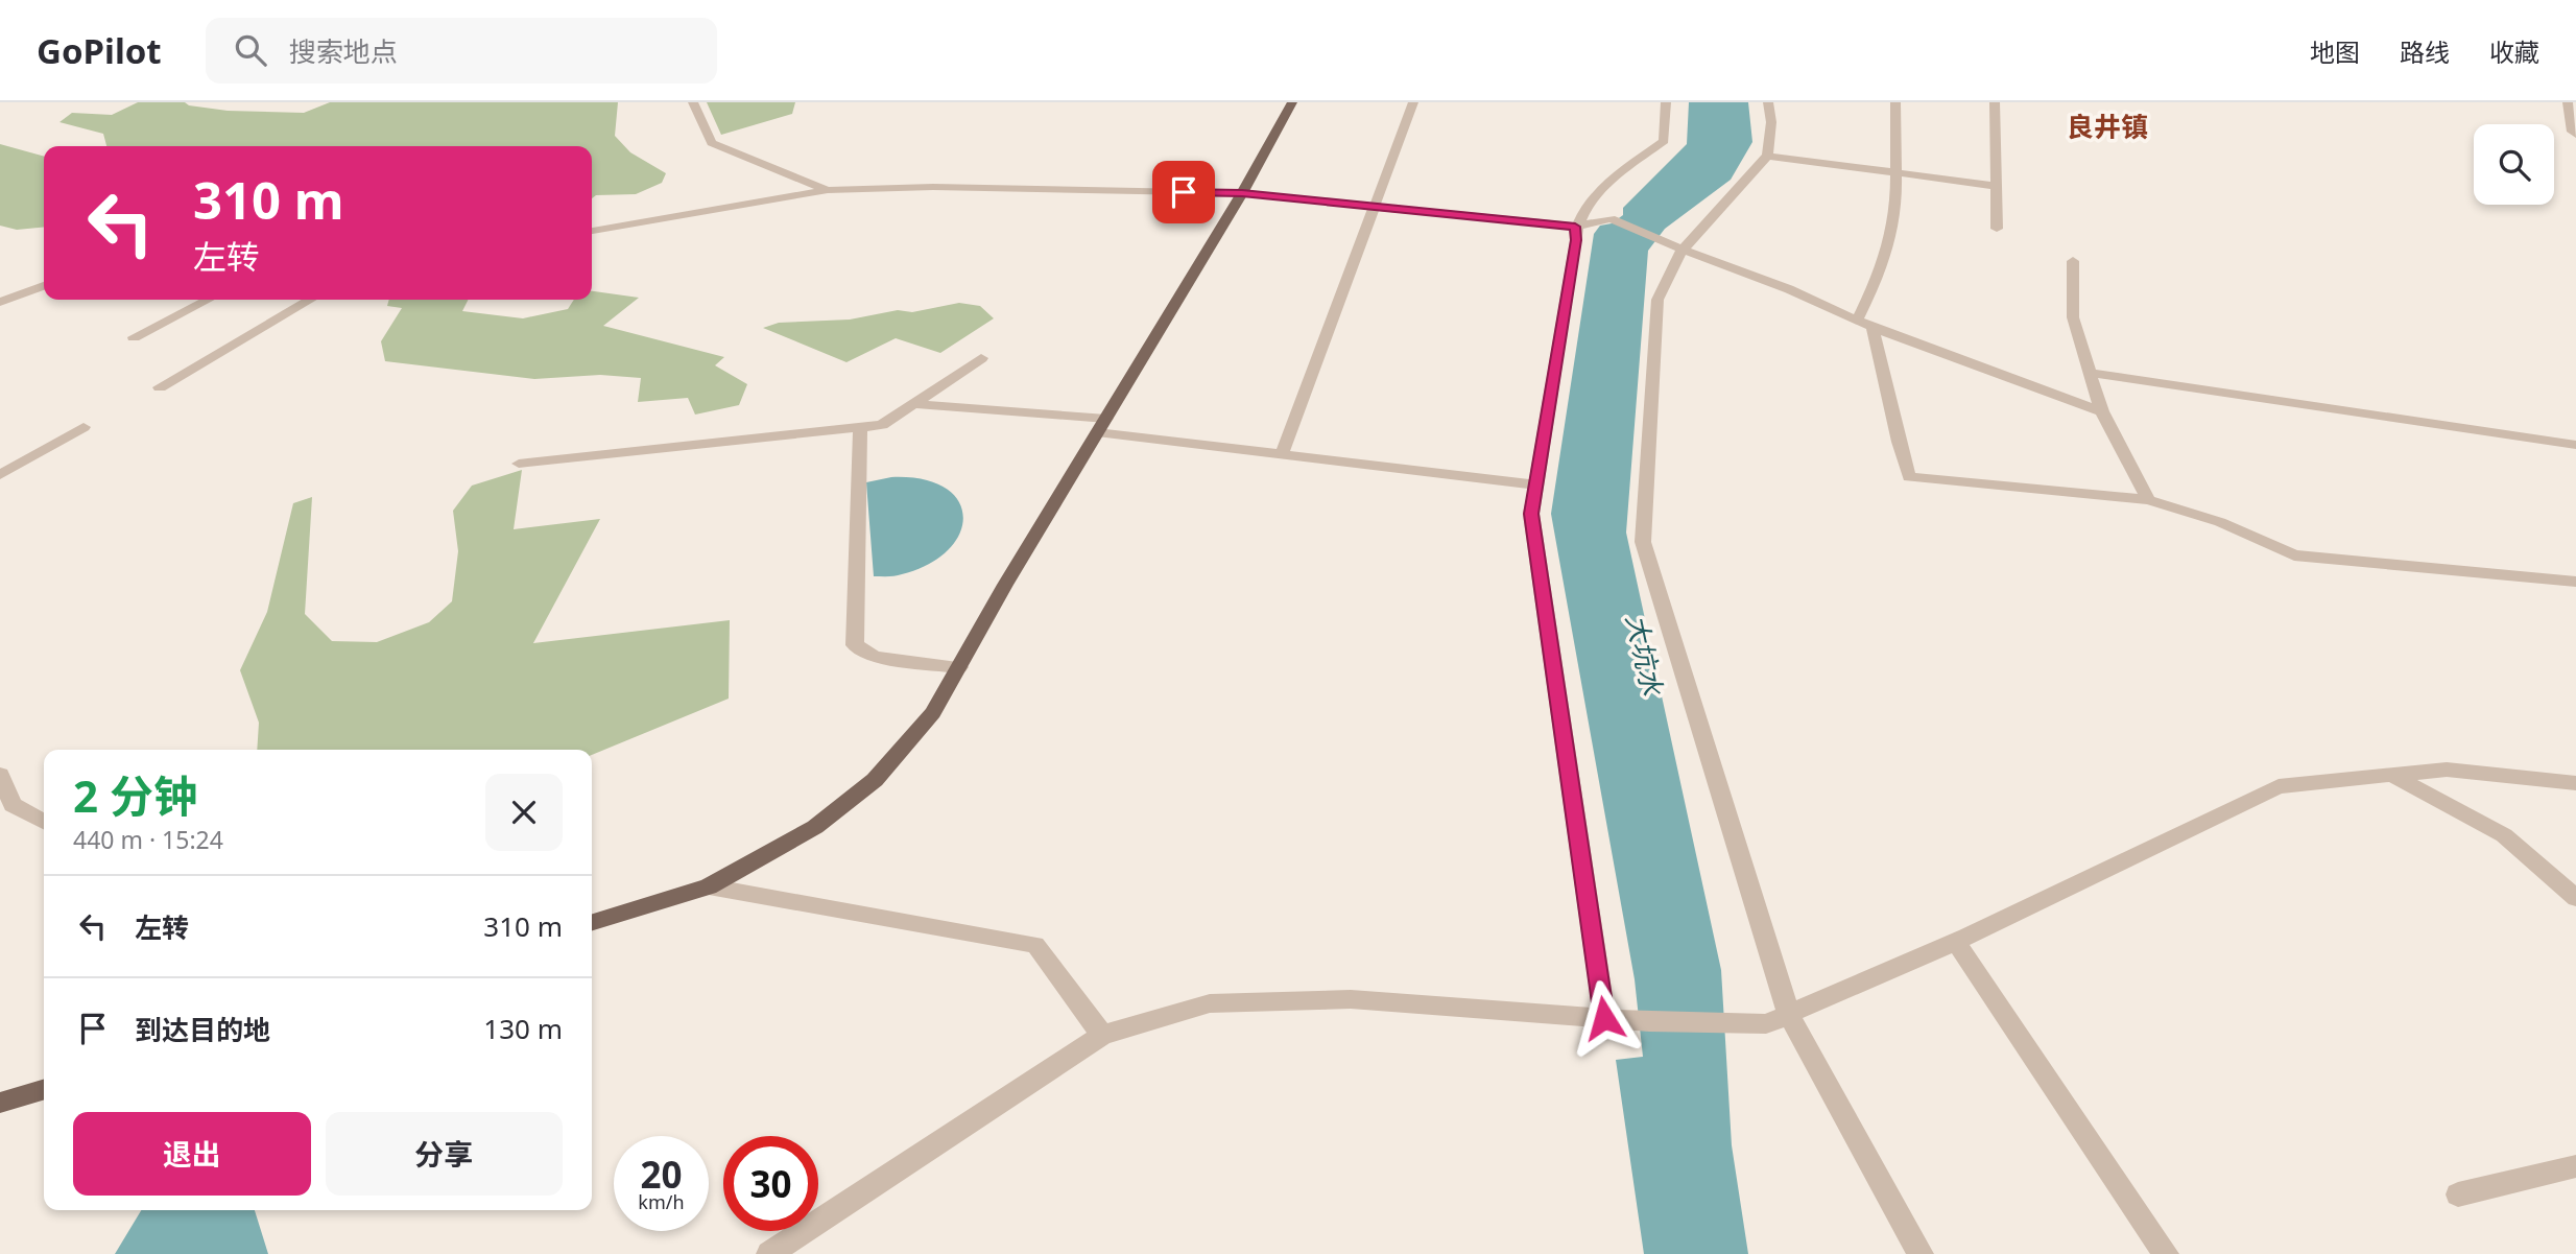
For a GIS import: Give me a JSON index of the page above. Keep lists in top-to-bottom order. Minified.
{"districts":["良井镇"],"water":["大坑水"],"page":{"header":"GoPilot","search":"搜索地点","nav":["地图","路线","收藏"],"turn":["310 m","左转"],"heading":["2 分钟","440 m · 15:24"],"list":[{"name":"左转","value":"310 m"},{"name":"到达目的地","value":"130 m"}],"buttons":["退出","分享"],"speed":"20 km/h","limit":"30"}}
